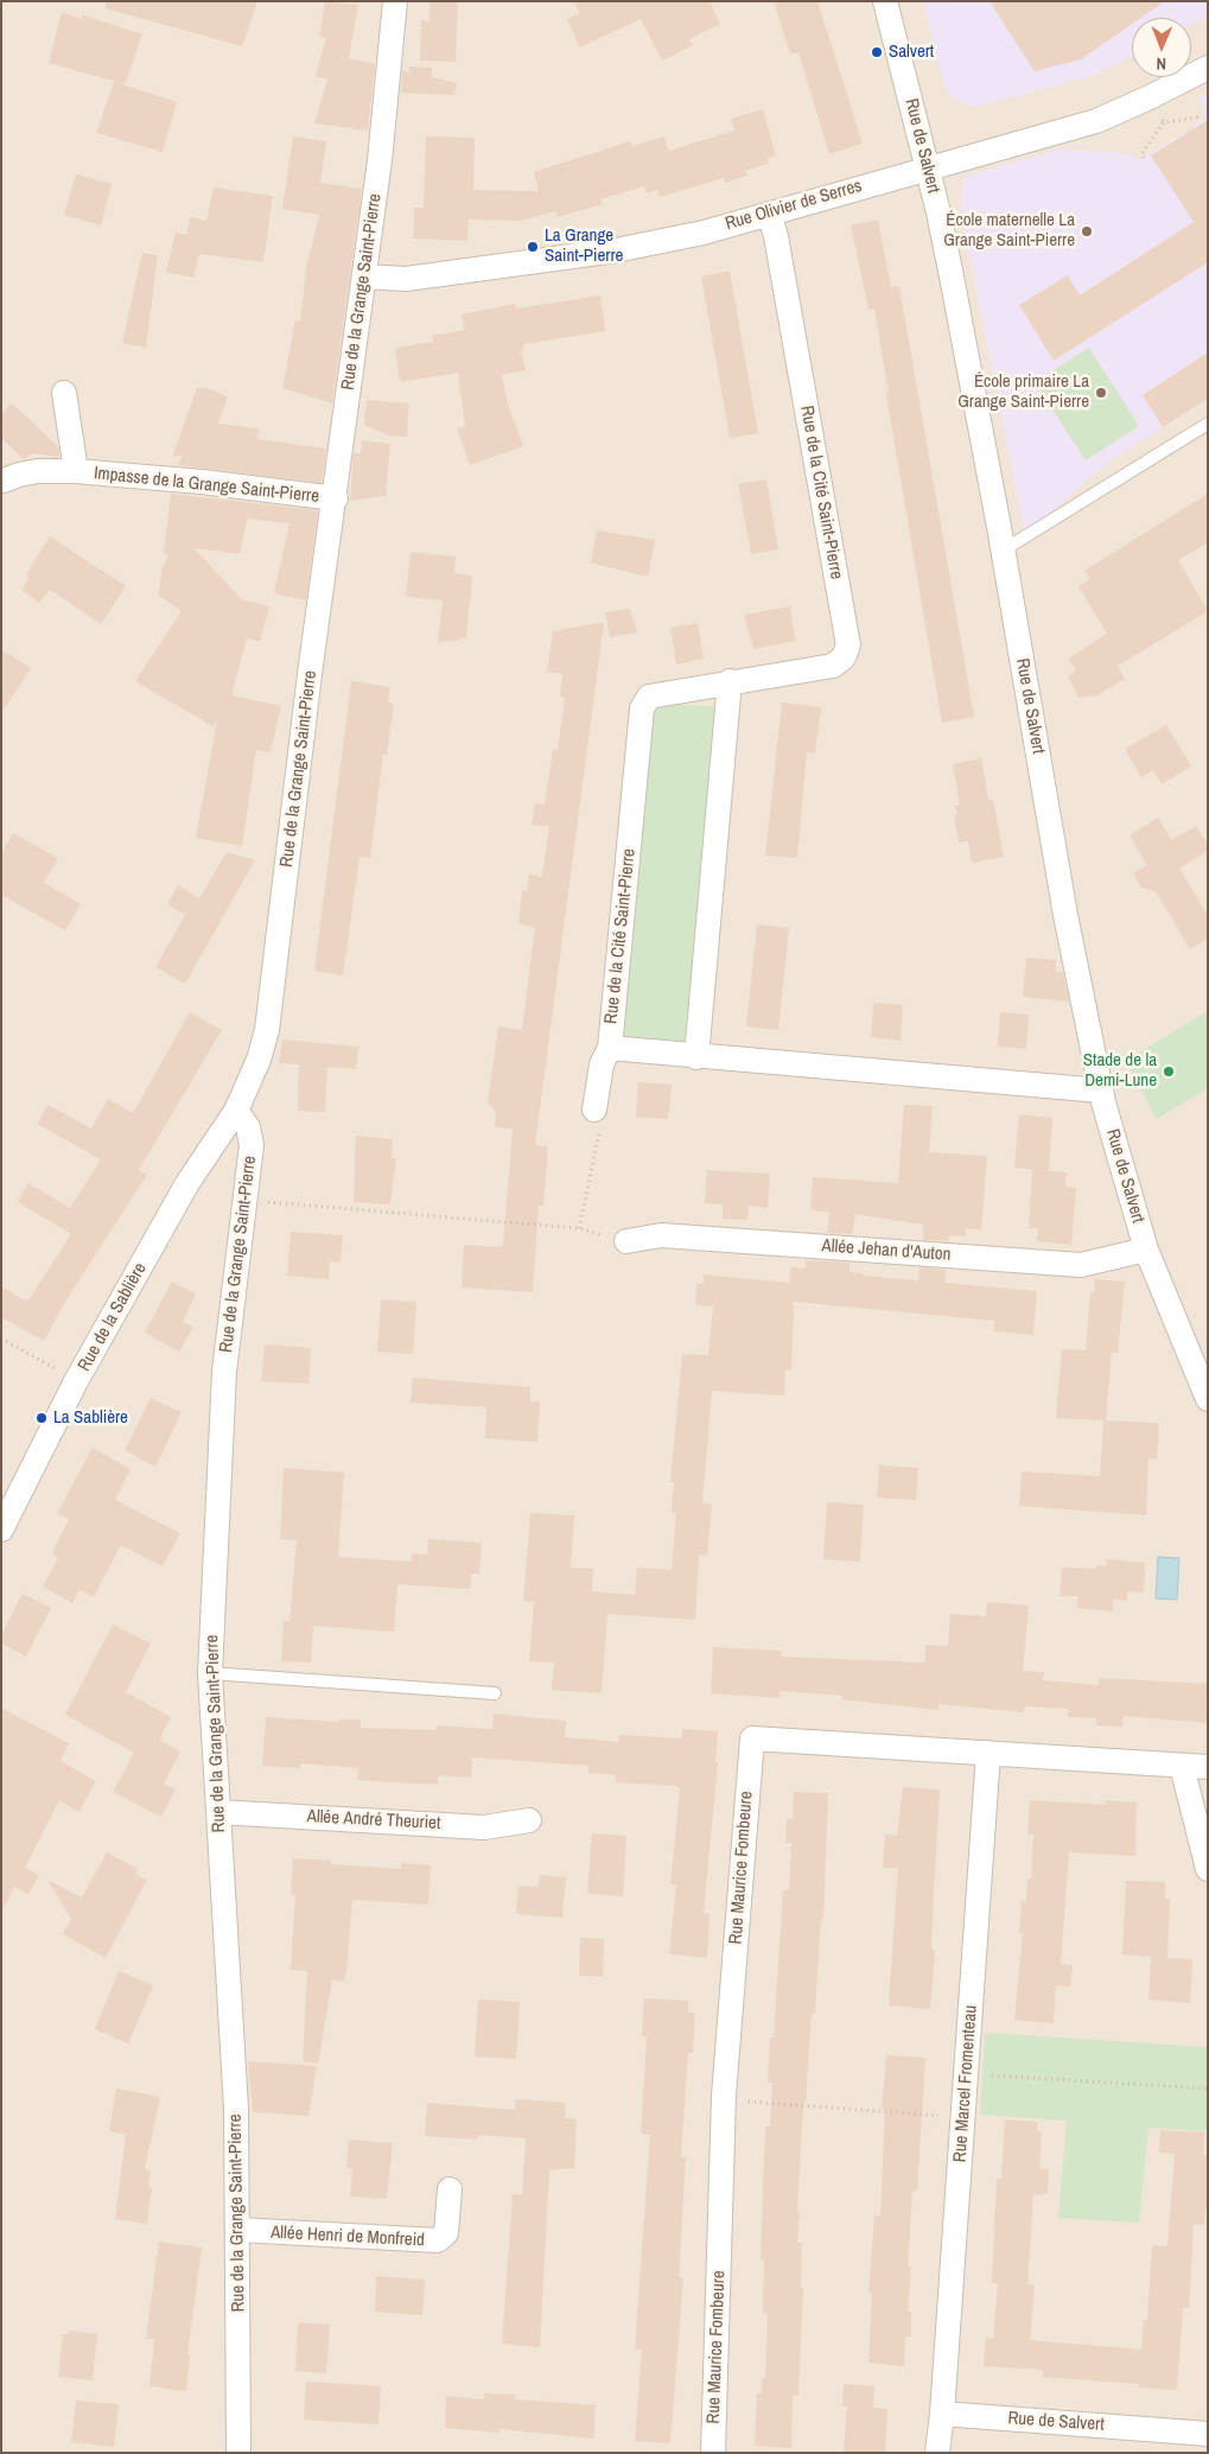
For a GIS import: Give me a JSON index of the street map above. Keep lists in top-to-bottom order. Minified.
{"streets":{"street":["Rue de Salvert","Rue Olivier de Serres","Rue de la Grange Saint-Pierre","Impasse de la Grange Saint-Pierre","Rue de la Cité Saint-Pierre","Allée Jehan d'Auton","Rue de la Sablière","Allée André Theuriet","Rue Maurice Fombeure","Rue Marcel Fromenteau","Allée Henri de Monfreid"]},"crossings":[["Rue de Salvert","Rue Olivier de Serres"],["Rue de Salvert","Rue de la Cité Saint-Pierre"],["Rue de Salvert","Allée Jehan d'Auton"],["Rue de Salvert","Rue Marcel Fromenteau"],["Rue Olivier de Serres","Rue de la Grange Saint-Pierre"],["Rue Olivier de Serres","Rue de la Cité Saint-Pierre"],["Rue de la Grange Saint-Pierre","Impasse de la Grange Saint-Pierre"],["Rue de la Grange Saint-Pierre","Rue de la Sablière"],["Rue de la Grange Saint-Pierre","Allée André Theuriet"],["Rue de la Grange Saint-Pierre","Allée Henri de Monfreid"],["Rue Maurice Fombeure","Rue Marcel Fromenteau"]],"places":["Salvert","École maternelle La Grange Saint-Pierre","La Grange Saint-Pierre","École primaire La Grange Saint-Pierre","Stade de la Demi-Lune","La Sablière"],"north":"bottom"}
